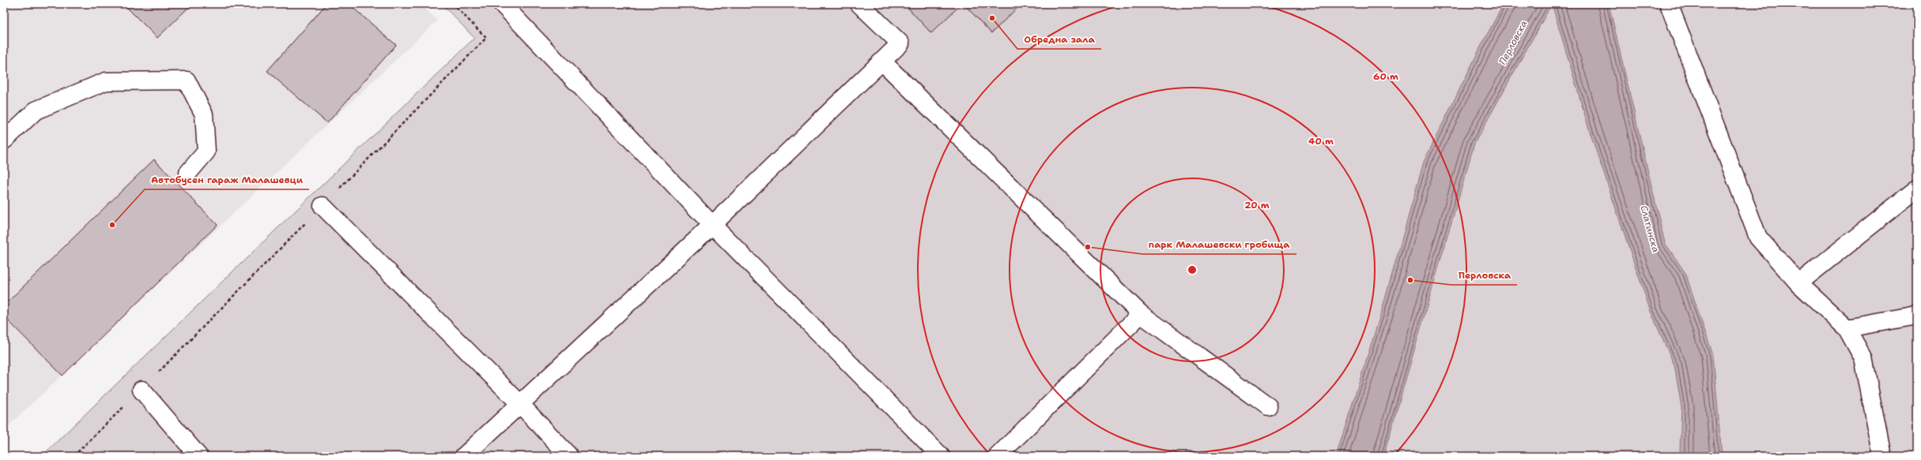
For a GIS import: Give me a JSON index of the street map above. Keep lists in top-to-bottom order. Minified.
{"water":["Перловска","Слатинска"],"places":["Обредна зала","Автобусен гараж Малашевци","парк Малашевски гробища","Перловска"],"rings":["60 m","40 m","20 m"]}
